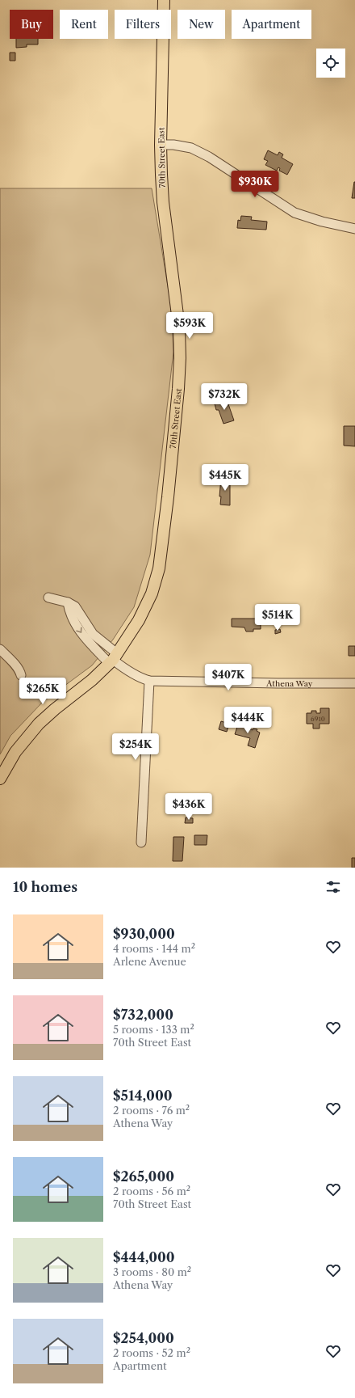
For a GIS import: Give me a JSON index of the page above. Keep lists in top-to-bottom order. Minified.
{"streets":{"main road":["70th Street East"],"street":["Athena Way"]},"crossings":[["70th Street East","Athena Way"]],"house_numbers":["6910"],"page":{"chip":["Buy","Rent","Filters","New","Apartment"],"price":["$930K","$593K","$732K","$445K","$514K","$407K","$265K","$444K","$254K","$436K"],"heading":"10 homes","list":[{"name":"$930,000","note":"4 rooms · 144 m² · Arlene Avenue"},{"name":"$732,000","note":"5 rooms · 133 m² · 70th Street East"},{"name":"$514,000","note":"2 rooms · 76 m² · Athena Way"},{"name":"$265,000","note":"2 rooms · 56 m² · 70th Street East"},{"name":"$444,000","note":"3 rooms · 80 m² · Athena Way"},{"name":"$254,000","note":"2 rooms · 52 m² · Apartment"}]}}
